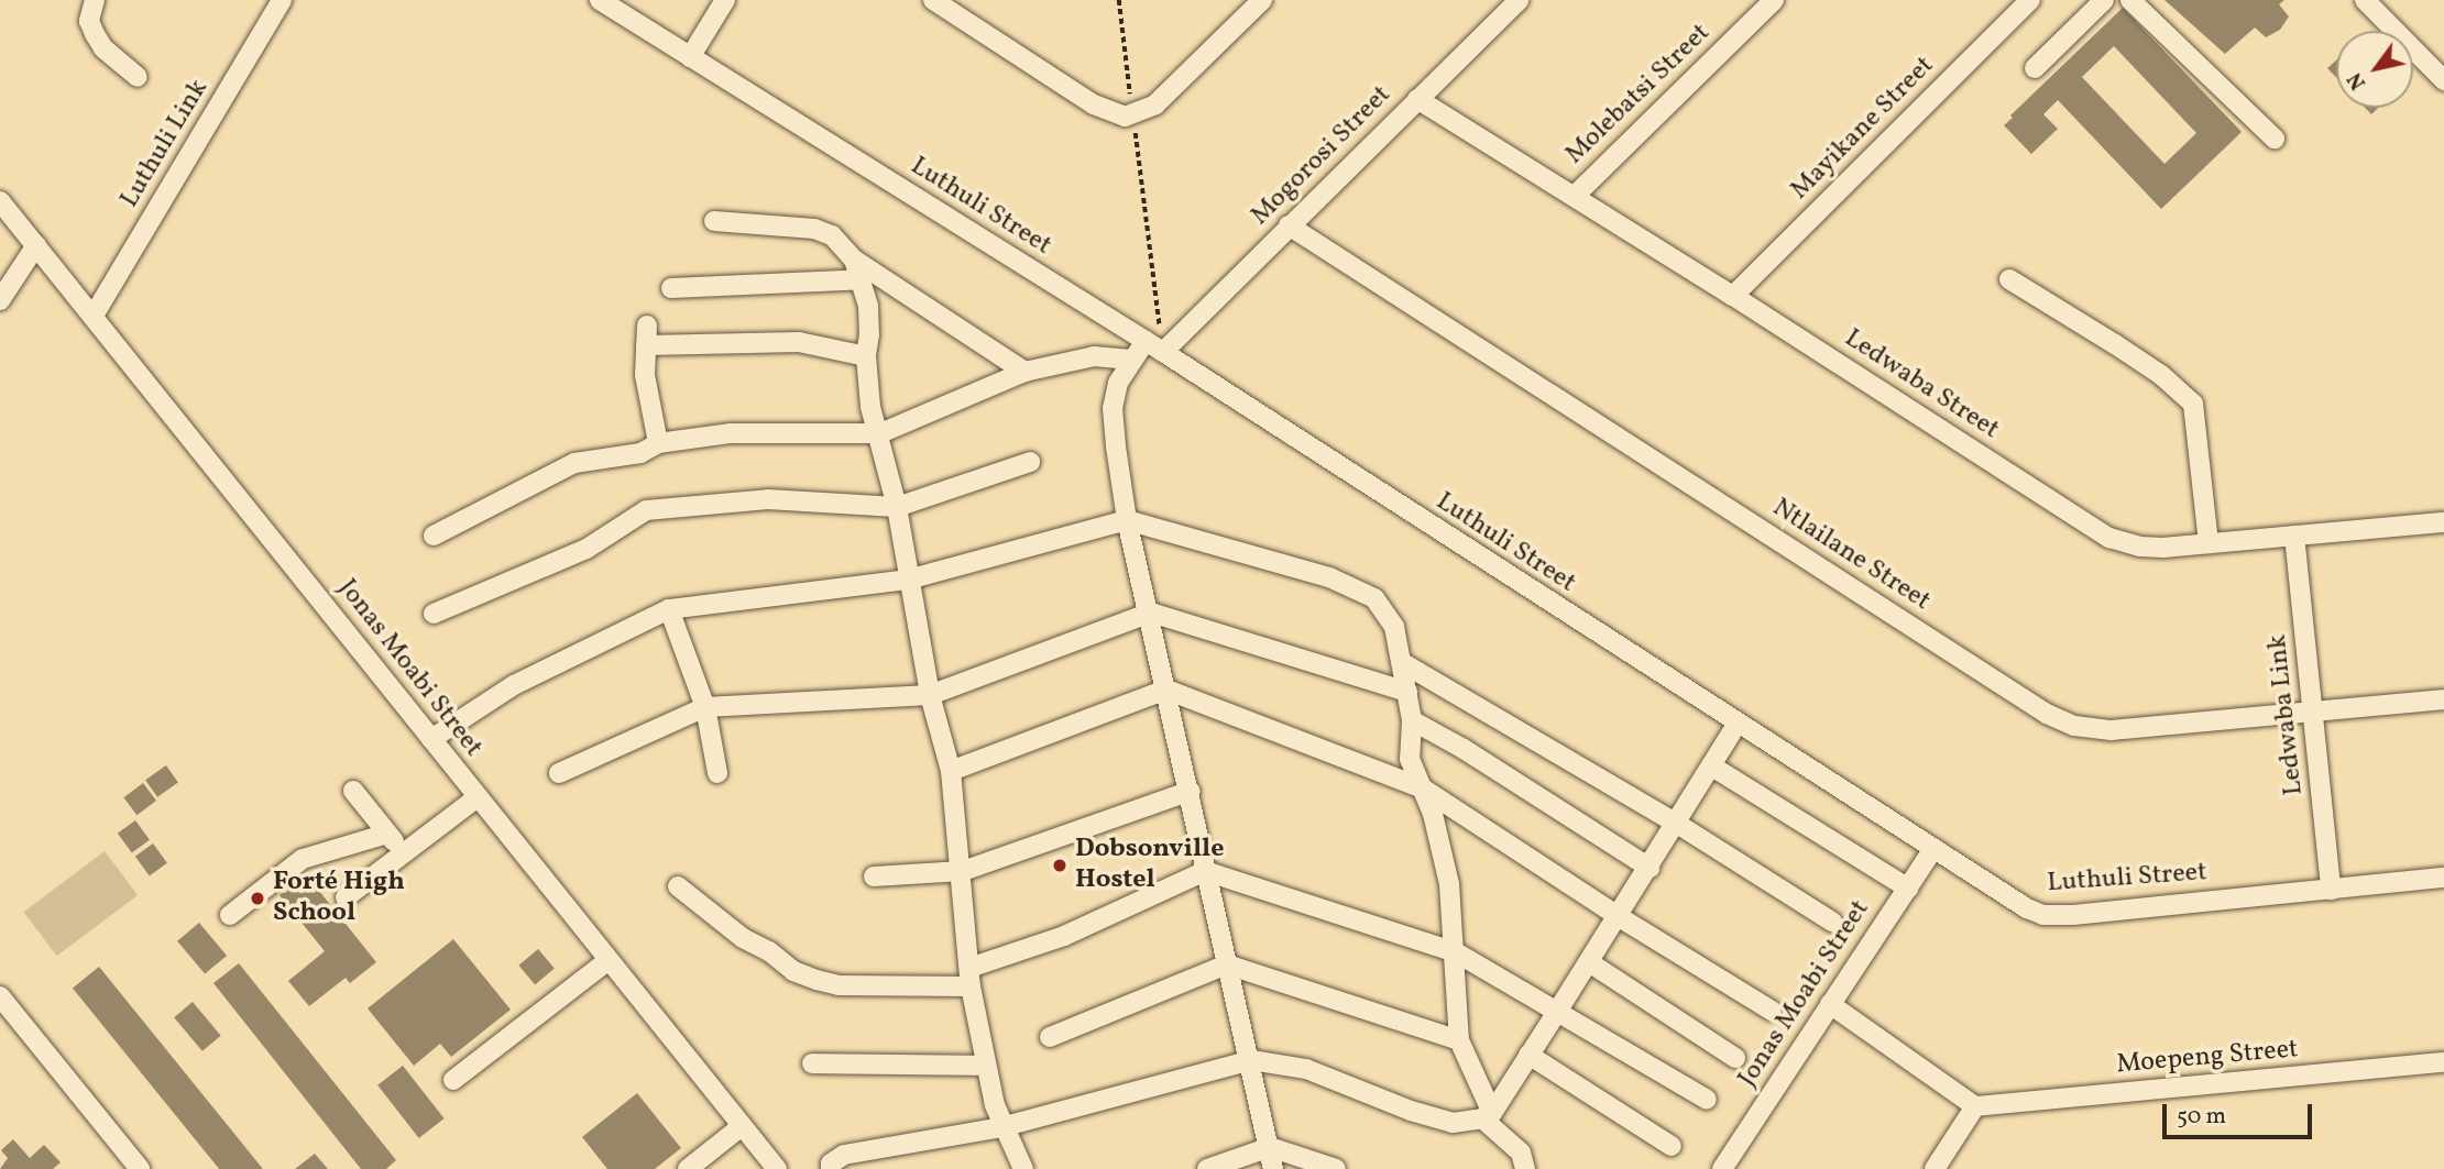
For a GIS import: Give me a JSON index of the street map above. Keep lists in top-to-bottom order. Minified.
{"streets":{"street":["Molebatsi Street","Mayikane Street","Luthuli Link","Mogorosi Street","Luthuli Street","Ledwaba Street","Ntlailane Street","Jonas Moabi Street","Ledwaba Link","Moepeng Street"]},"crossings":[["Molebatsi Street","Ledwaba Street"],["Mayikane Street","Ledwaba Street"],["Luthuli Link","Jonas Moabi Street"],["Mogorosi Street","Luthuli Street"],["Mogorosi Street","Ledwaba Street"],["Mogorosi Street","Ntlailane Street"],["Luthuli Street","Jonas Moabi Street"],["Luthuli Street","Ledwaba Link"],["Ledwaba Street","Ledwaba Link"],["Ntlailane Street","Ledwaba Link"]],"places":["Dobsonville Hostel","Forté High School"],"scale_bar":"50 m","north":"bottom left"}
